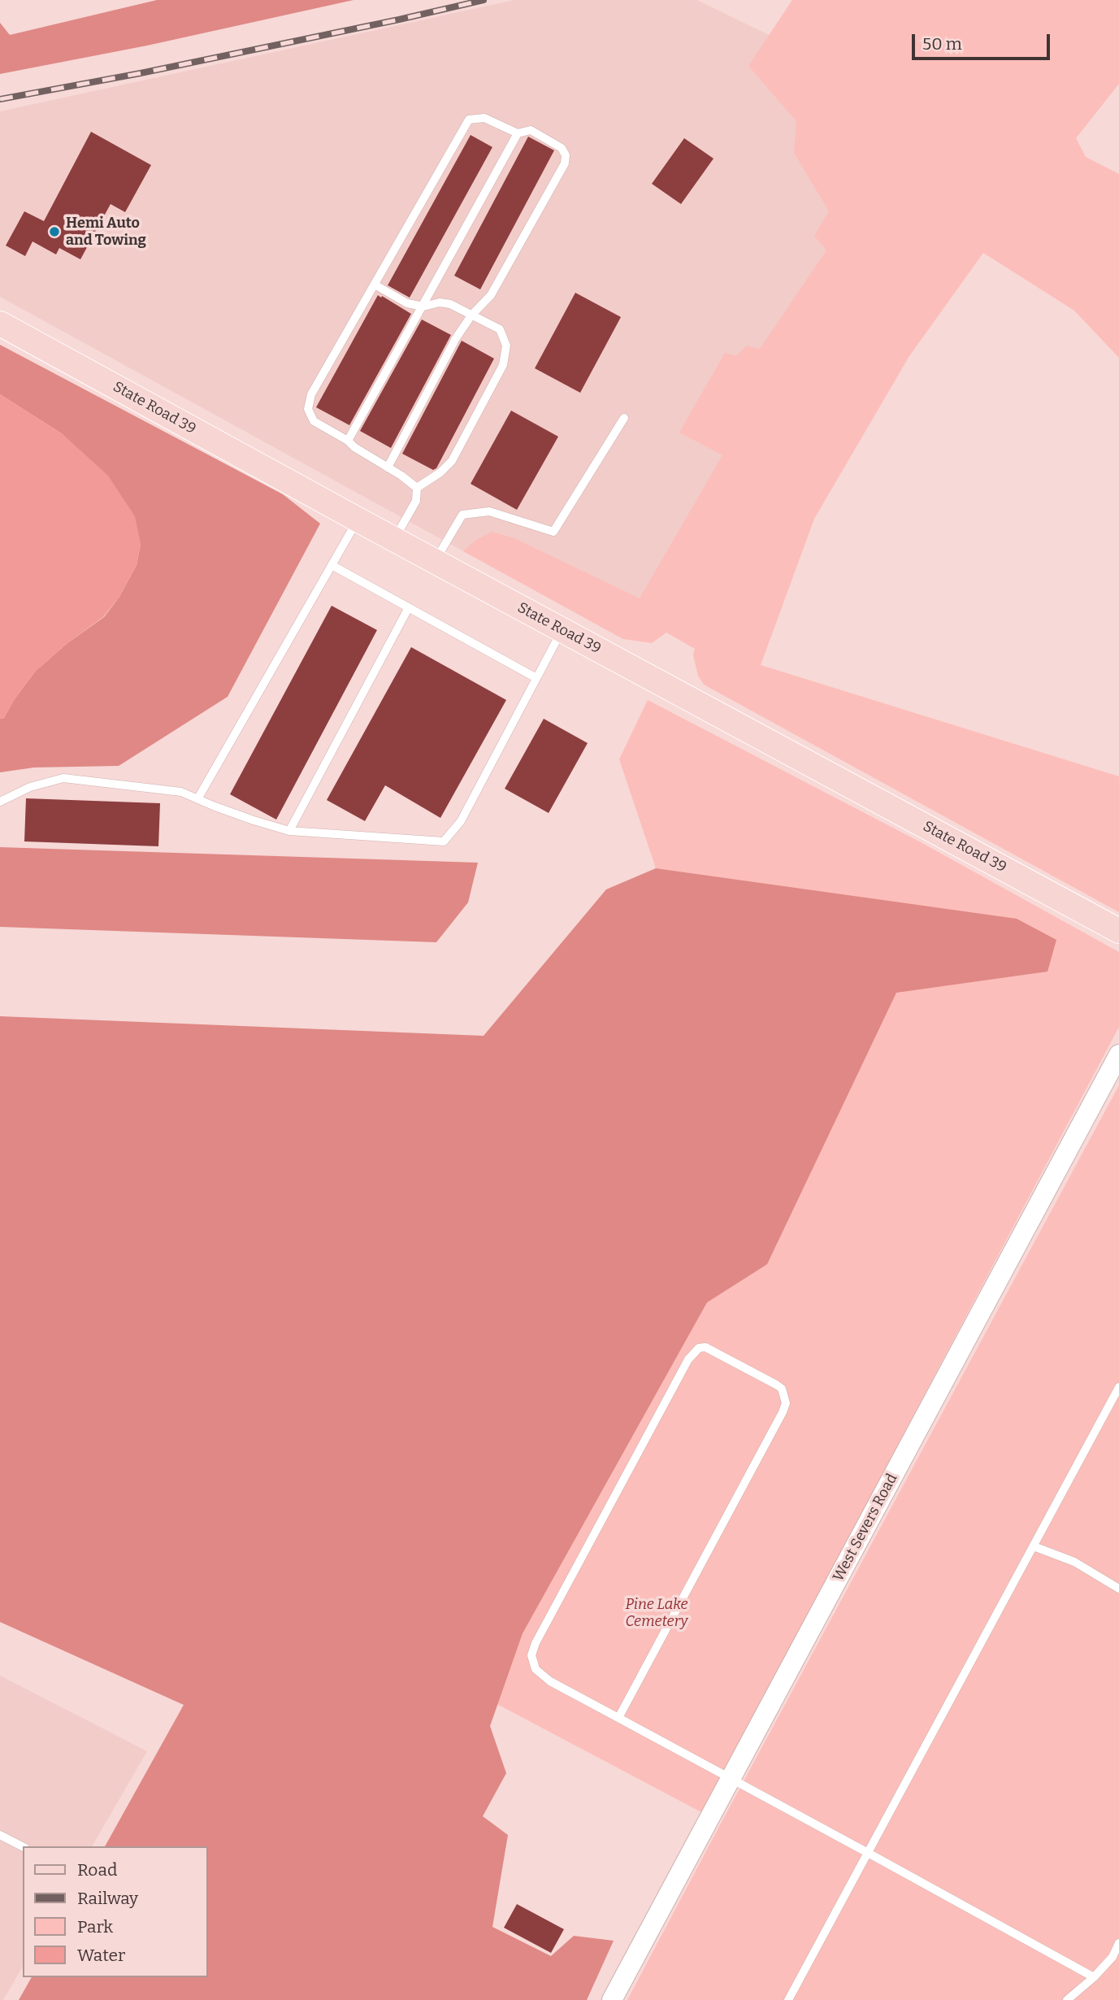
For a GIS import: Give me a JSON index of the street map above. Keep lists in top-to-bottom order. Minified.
{"streets":{"main road":["State Road 39"],"street":["West Severs Road"]},"parks":["Pine Lake Cemetery"],"places":["Hemi Auto and Towing"],"legend":["Road","Railway","Park","Water"],"scale_bar":"50 m"}
